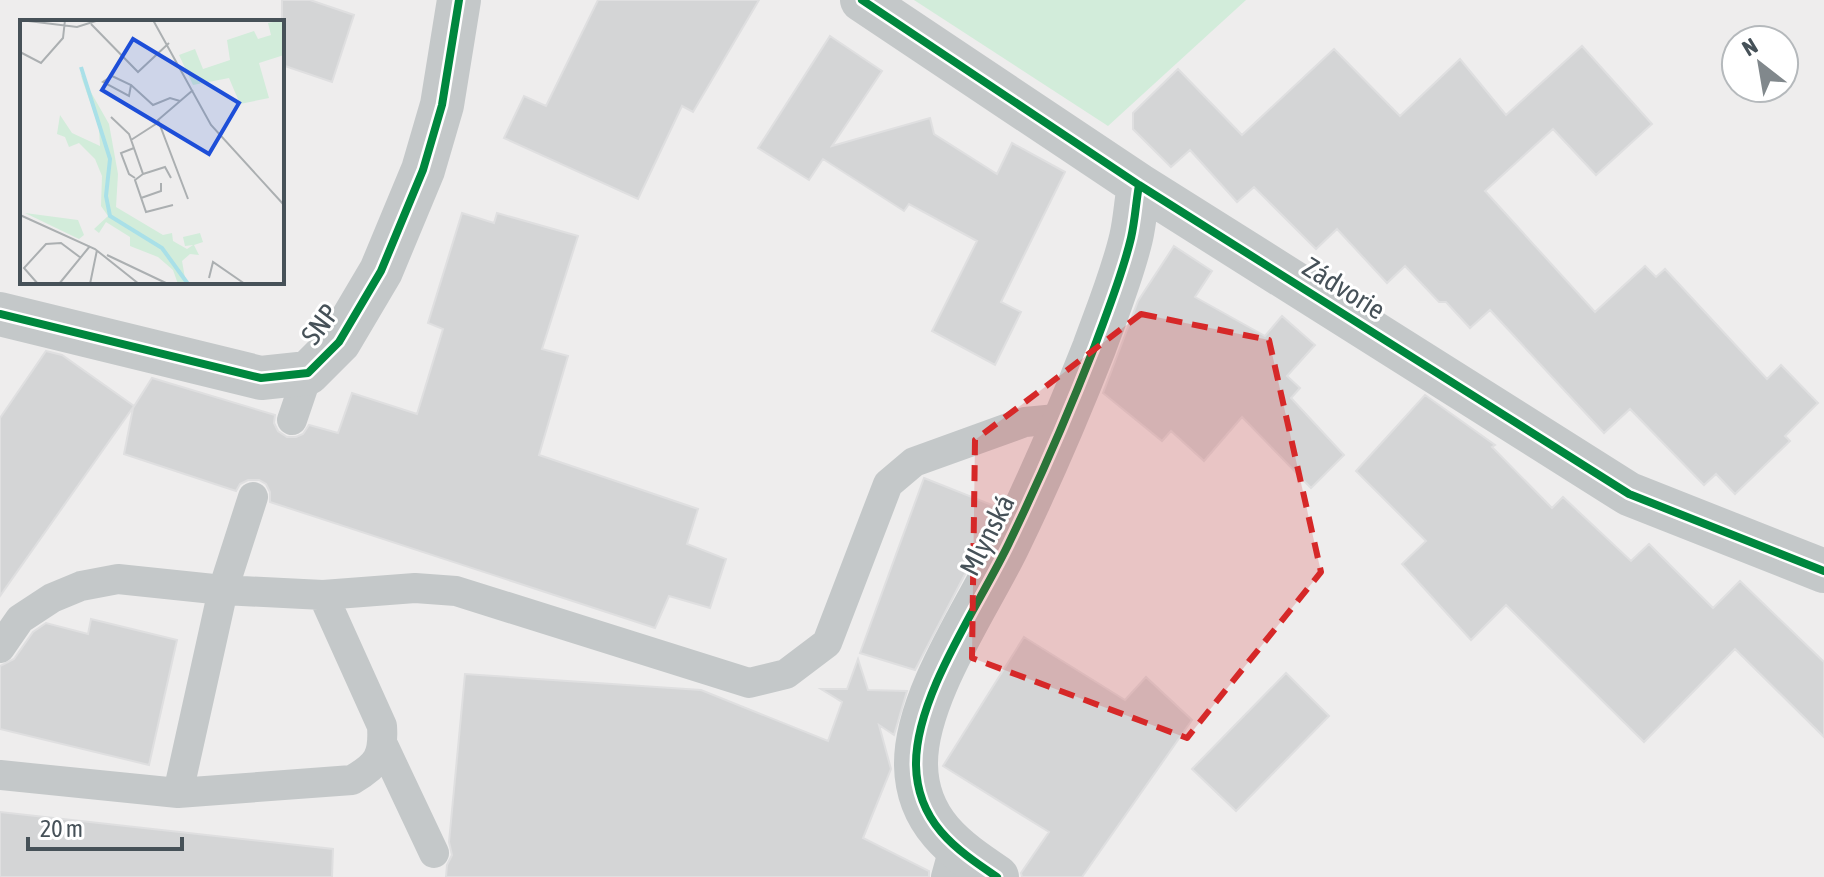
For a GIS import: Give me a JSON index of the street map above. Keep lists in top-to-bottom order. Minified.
{"streets":{"street":["Zádvorie","SNP","Mlynská"]},"crossings":[["Zádvorie","Mlynská"]],"scale_bar":"20 m","north":"top left"}
